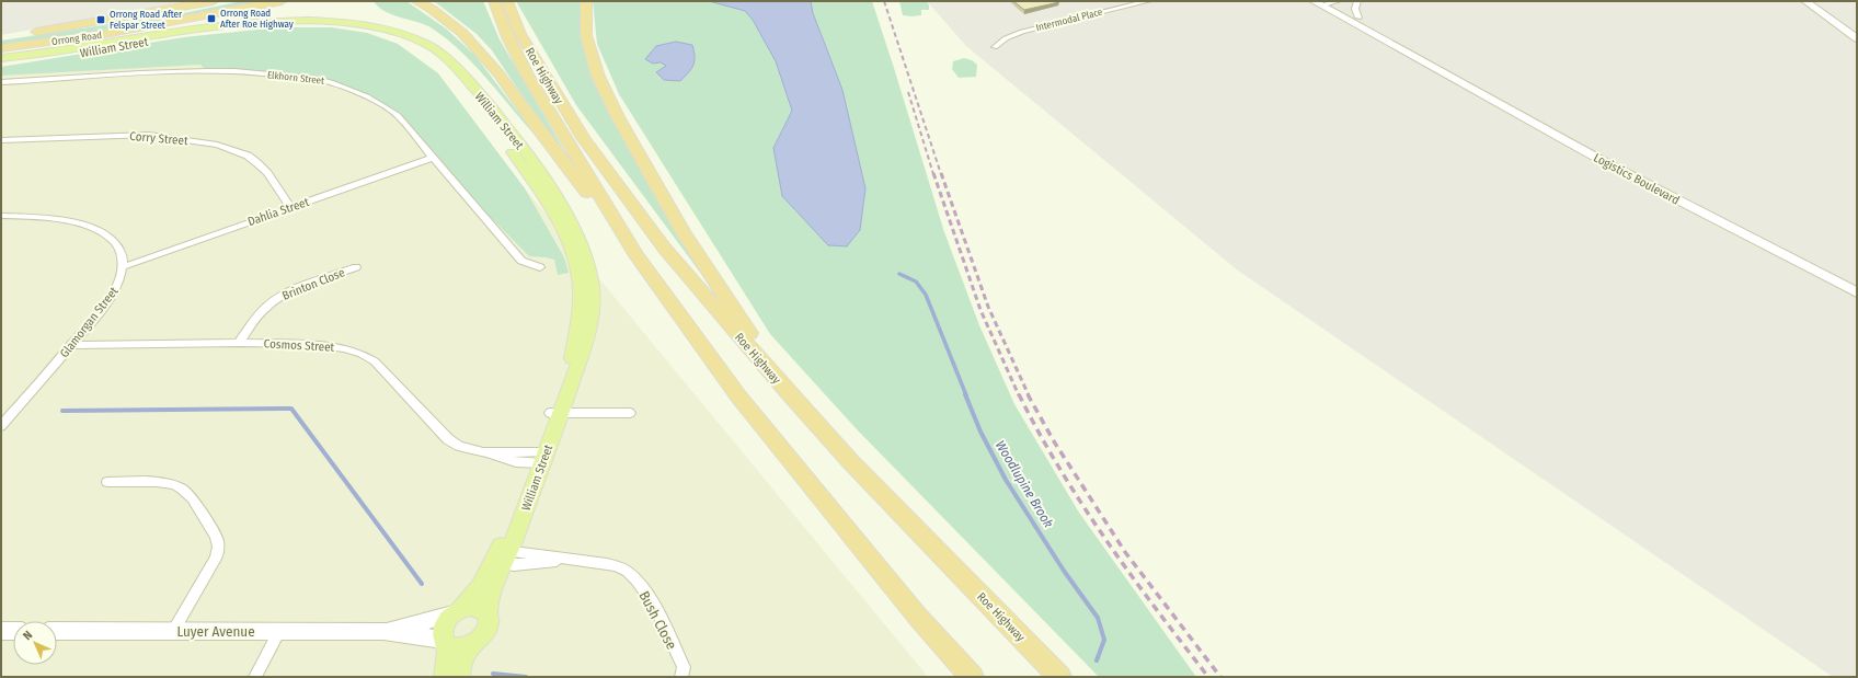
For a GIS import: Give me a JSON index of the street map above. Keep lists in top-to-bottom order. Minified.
{"streets":{"highway":["Orrong Road","Roe Highway"],"main road":["William Street"],"street":["Intermodal Place","Elkhorn Street","Corry Street","Logistics Boulevard","Dahlia Street","Brinton Close","Glamorgan Street","Cosmos Street","Bush Close","Luyer Avenue"]},"crossings":[["William Street","Cosmos Street"],["William Street","Bush Close"],["William Street","Luyer Avenue"],["Elkhorn Street","Dahlia Street"],["Corry Street","Dahlia Street"],["Dahlia Street","Glamorgan Street"],["Brinton Close","Cosmos Street"],["Glamorgan Street","Cosmos Street"]],"water":["Woodlupine Brook"],"places":{"transit":["Orrong Road After Roe Highway","Orrong Road After Felspar Street"]},"north":"top left"}
